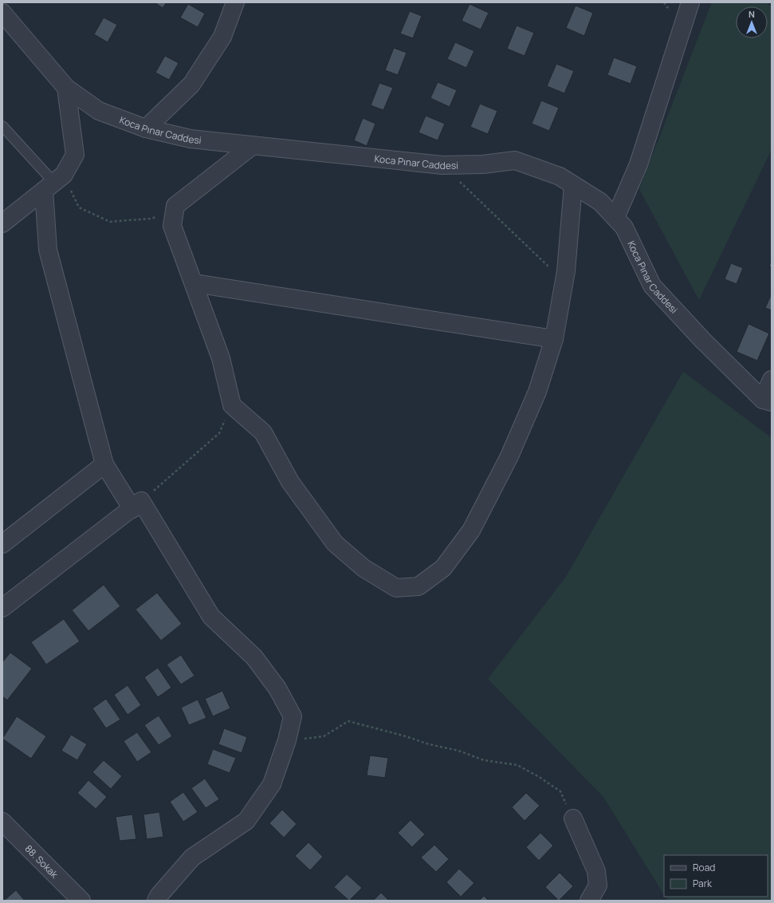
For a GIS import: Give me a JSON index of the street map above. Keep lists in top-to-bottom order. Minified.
{"streets":{"street":["Koca Pınar Caddesi","88. Sokak"]},"legend":["Road","Park"],"north":"top"}
